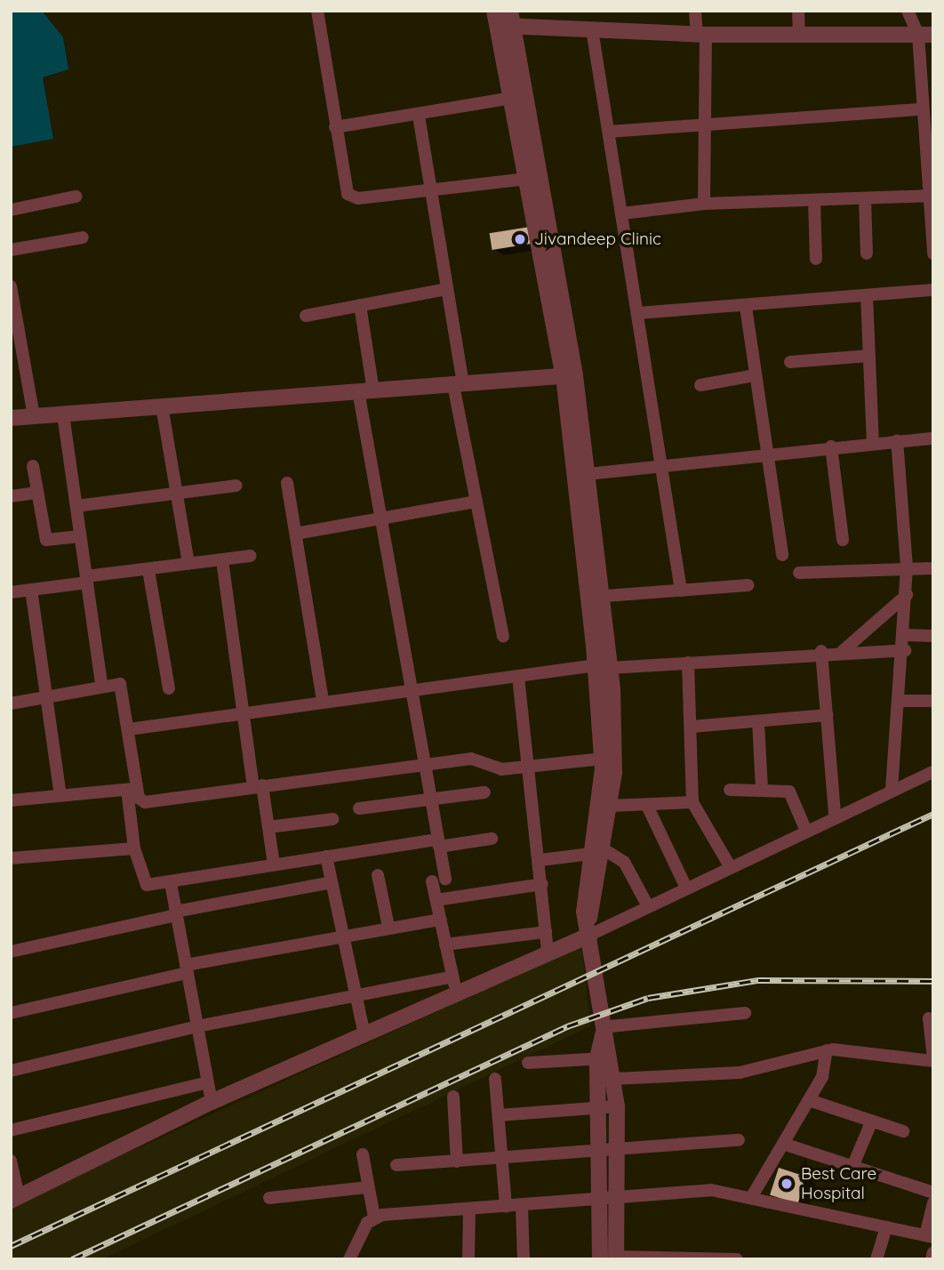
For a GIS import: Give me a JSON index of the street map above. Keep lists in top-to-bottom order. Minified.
{"places":["Jivandeep Clinic","Best Care Hospital"]}
